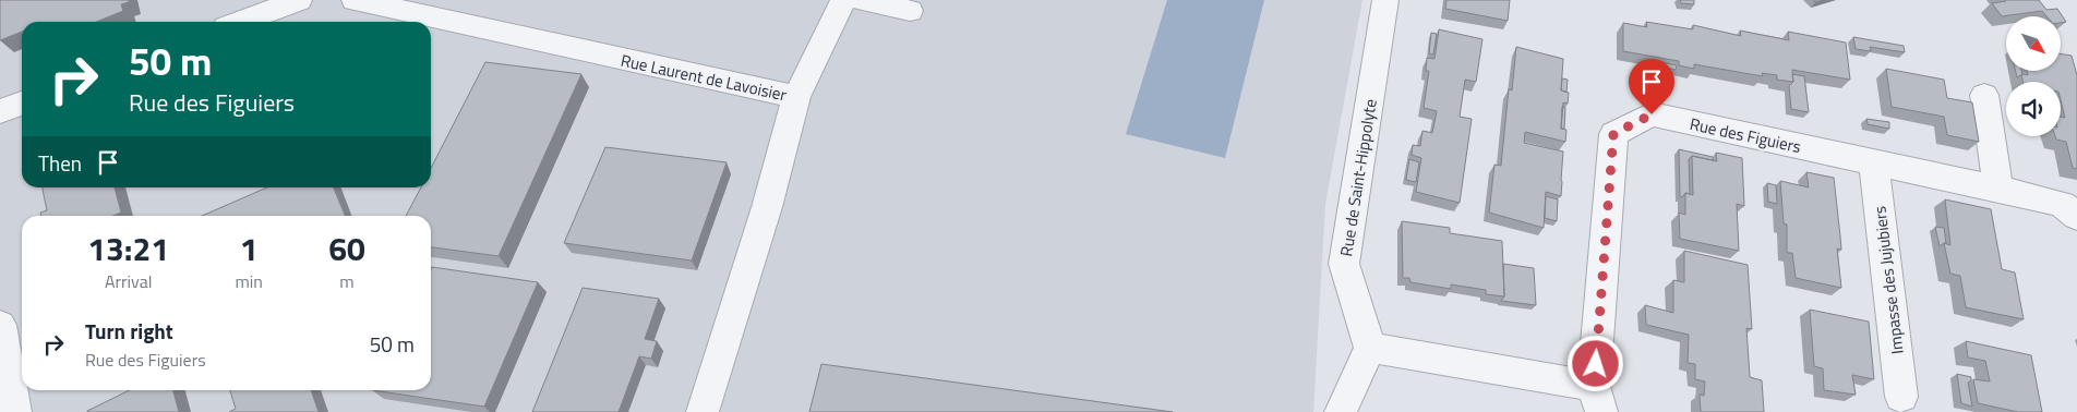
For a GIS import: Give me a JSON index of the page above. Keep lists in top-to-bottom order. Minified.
{"streets":{"street":["Rue Laurent de Lavoisier","Rue des Figuiers","Rue de Saint-Hippolyte","Impasse des Jujubiers"]},"crossings":[["Rue des Figuiers","Rue de Saint-Hippolyte"],["Rue des Figuiers","Impasse des Jujubiers"]],"north":"bottom right","page":{"turn":["50 m","Rue des Figuiers"],"then":"Then","eta":["13:21","Arrival","1","min","60","m"],"list":[{"name":"Turn right","note":"Rue des Figuiers","value":"50 m"}]}}
